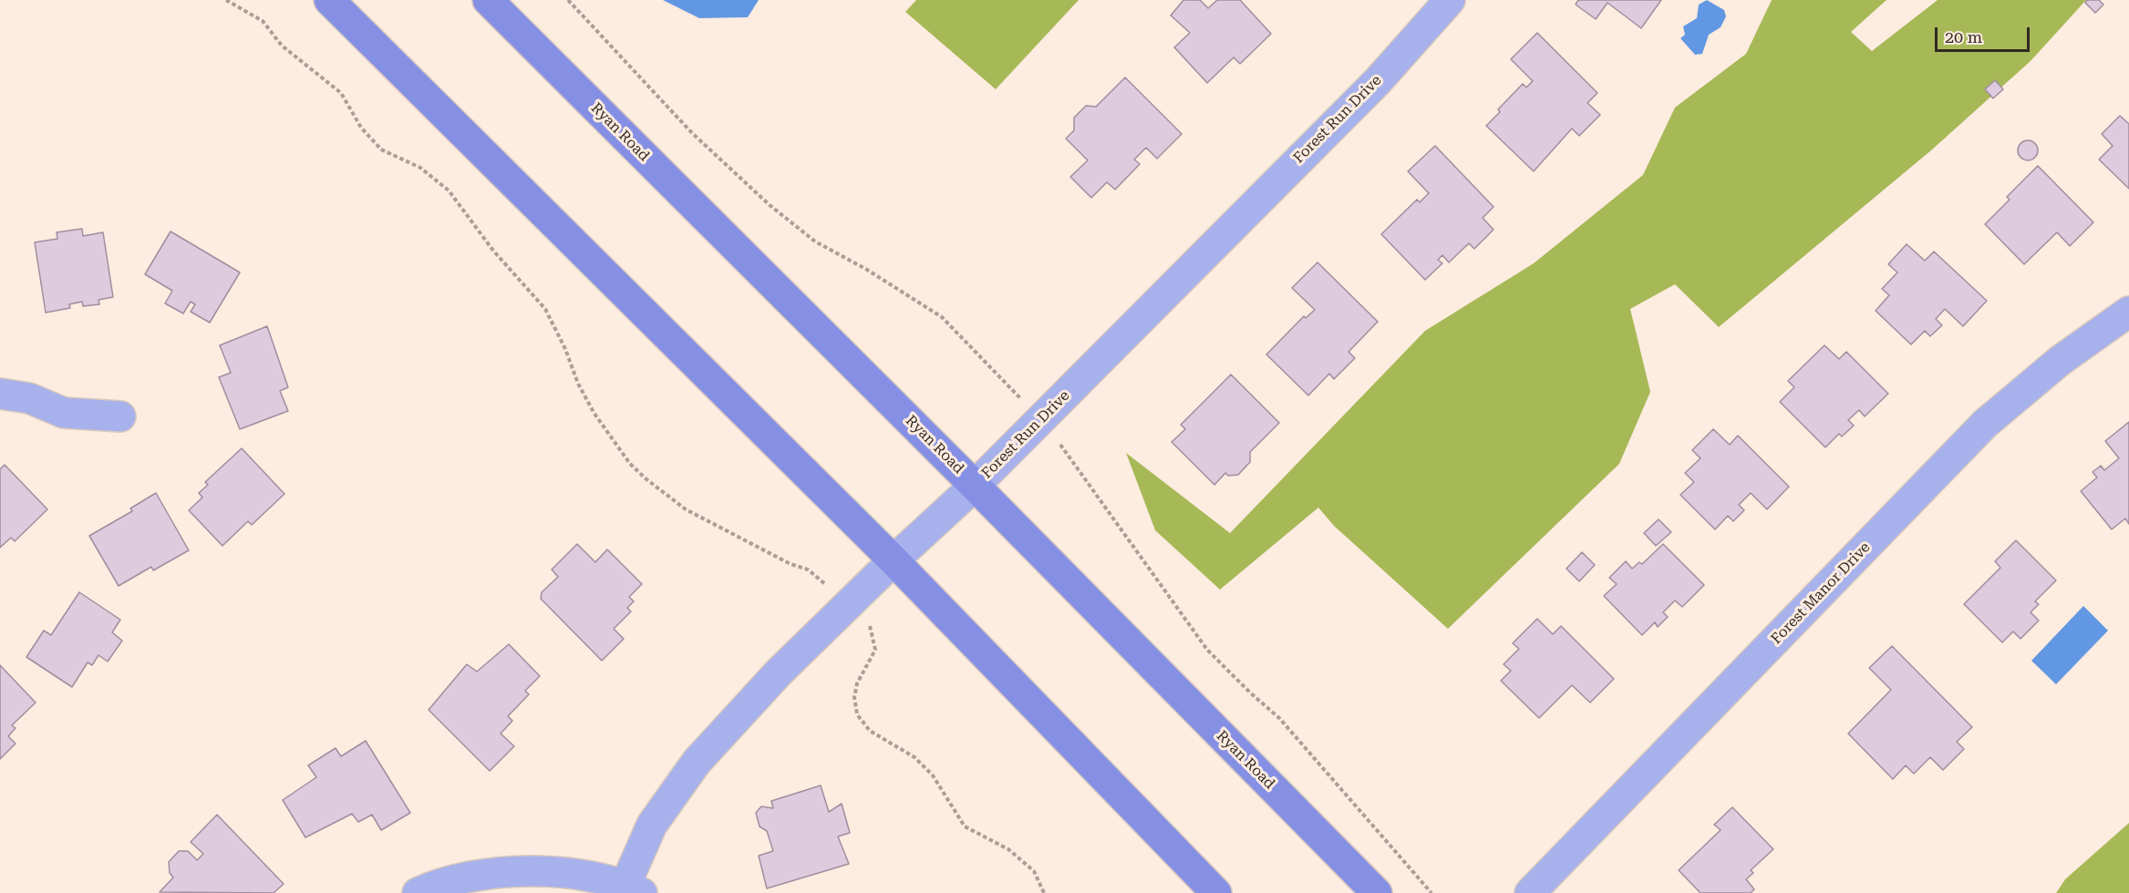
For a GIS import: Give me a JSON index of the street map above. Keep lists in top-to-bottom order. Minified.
{"streets":{"main road":["Ryan Road"],"street":["Forest Run Drive","Forest Manor Drive"]},"crossings":[["Forest Run Drive","Ryan Road"]],"scale_bar":"20 m"}
